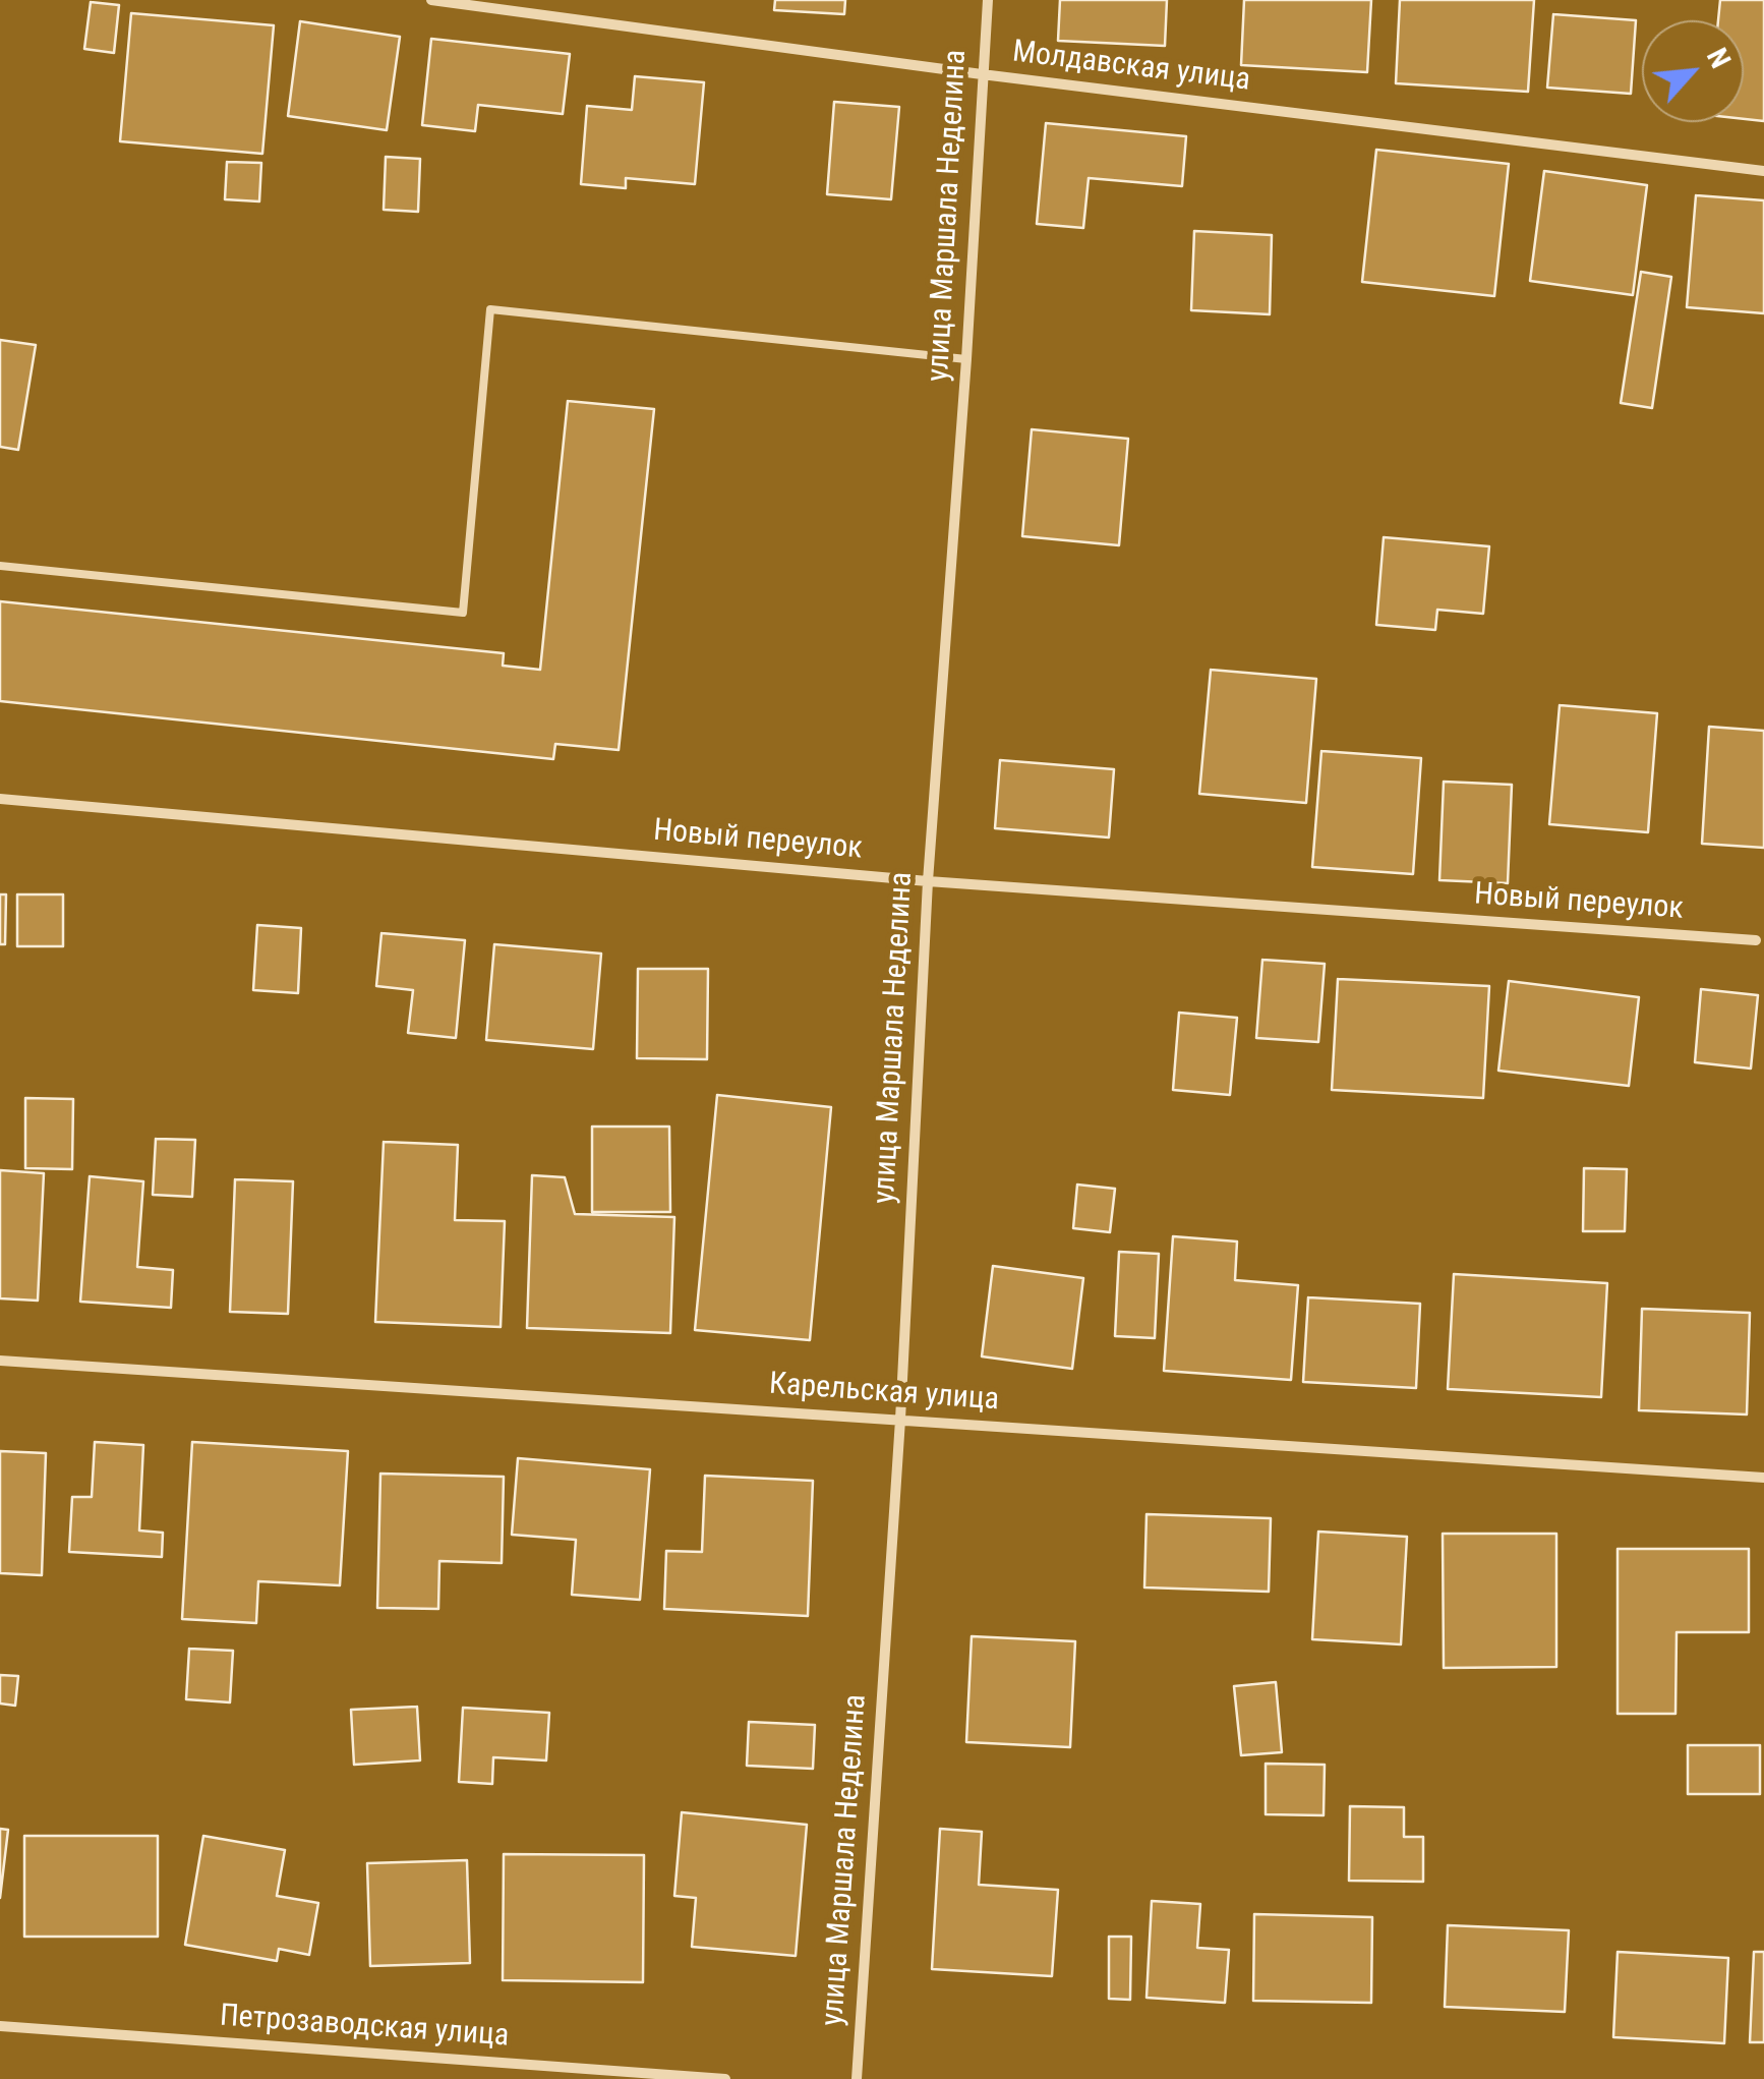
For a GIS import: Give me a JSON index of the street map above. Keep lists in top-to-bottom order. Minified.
{"streets":{"street":["Молдавская улица","улица Маршала Неделина","Новый переулок","Карельская улица","Петрозаводская улица"]},"crossings":[["Молдавская улица","улица Маршала Неделина"],["улица Маршала Неделина","Новый переулок"],["улица Маршала Неделина","Карельская улица"]],"north":"top right"}
